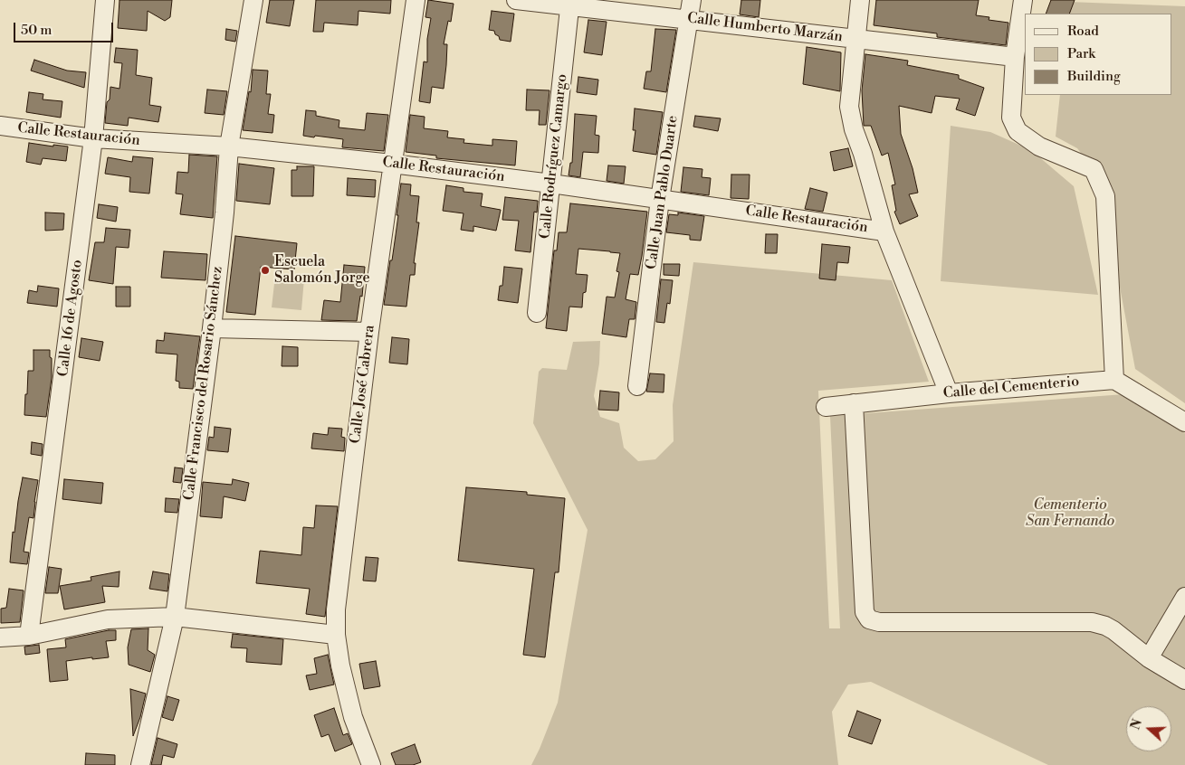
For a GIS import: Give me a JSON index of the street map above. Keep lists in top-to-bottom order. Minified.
{"streets":{"street":["Calle Humberto Marzán","Calle Restauración","Calle Rodríguez Camargo","Calle Juan Pablo Duarte","Calle 16 de Agosto","Calle Francisco del Rosario Sánchez","Calle José Cabrera","Calle del Cementerio"]},"crossings":[["Calle Humberto Marzán","Calle Rodríguez Camargo"],["Calle Humberto Marzán","Calle Juan Pablo Duarte"],["Calle Restauración","Calle Rodríguez Camargo"],["Calle Restauración","Calle Juan Pablo Duarte"],["Calle Restauración","Calle 16 de Agosto"],["Calle Restauración","Calle Francisco del Rosario Sánchez"],["Calle Restauración","Calle José Cabrera"]],"parks":["Cementerio San Fernando"],"places":["Escuela Salomón Jorge"],"legend":["Road","Park","Building"],"scale_bar":"50 m","north":"left"}
